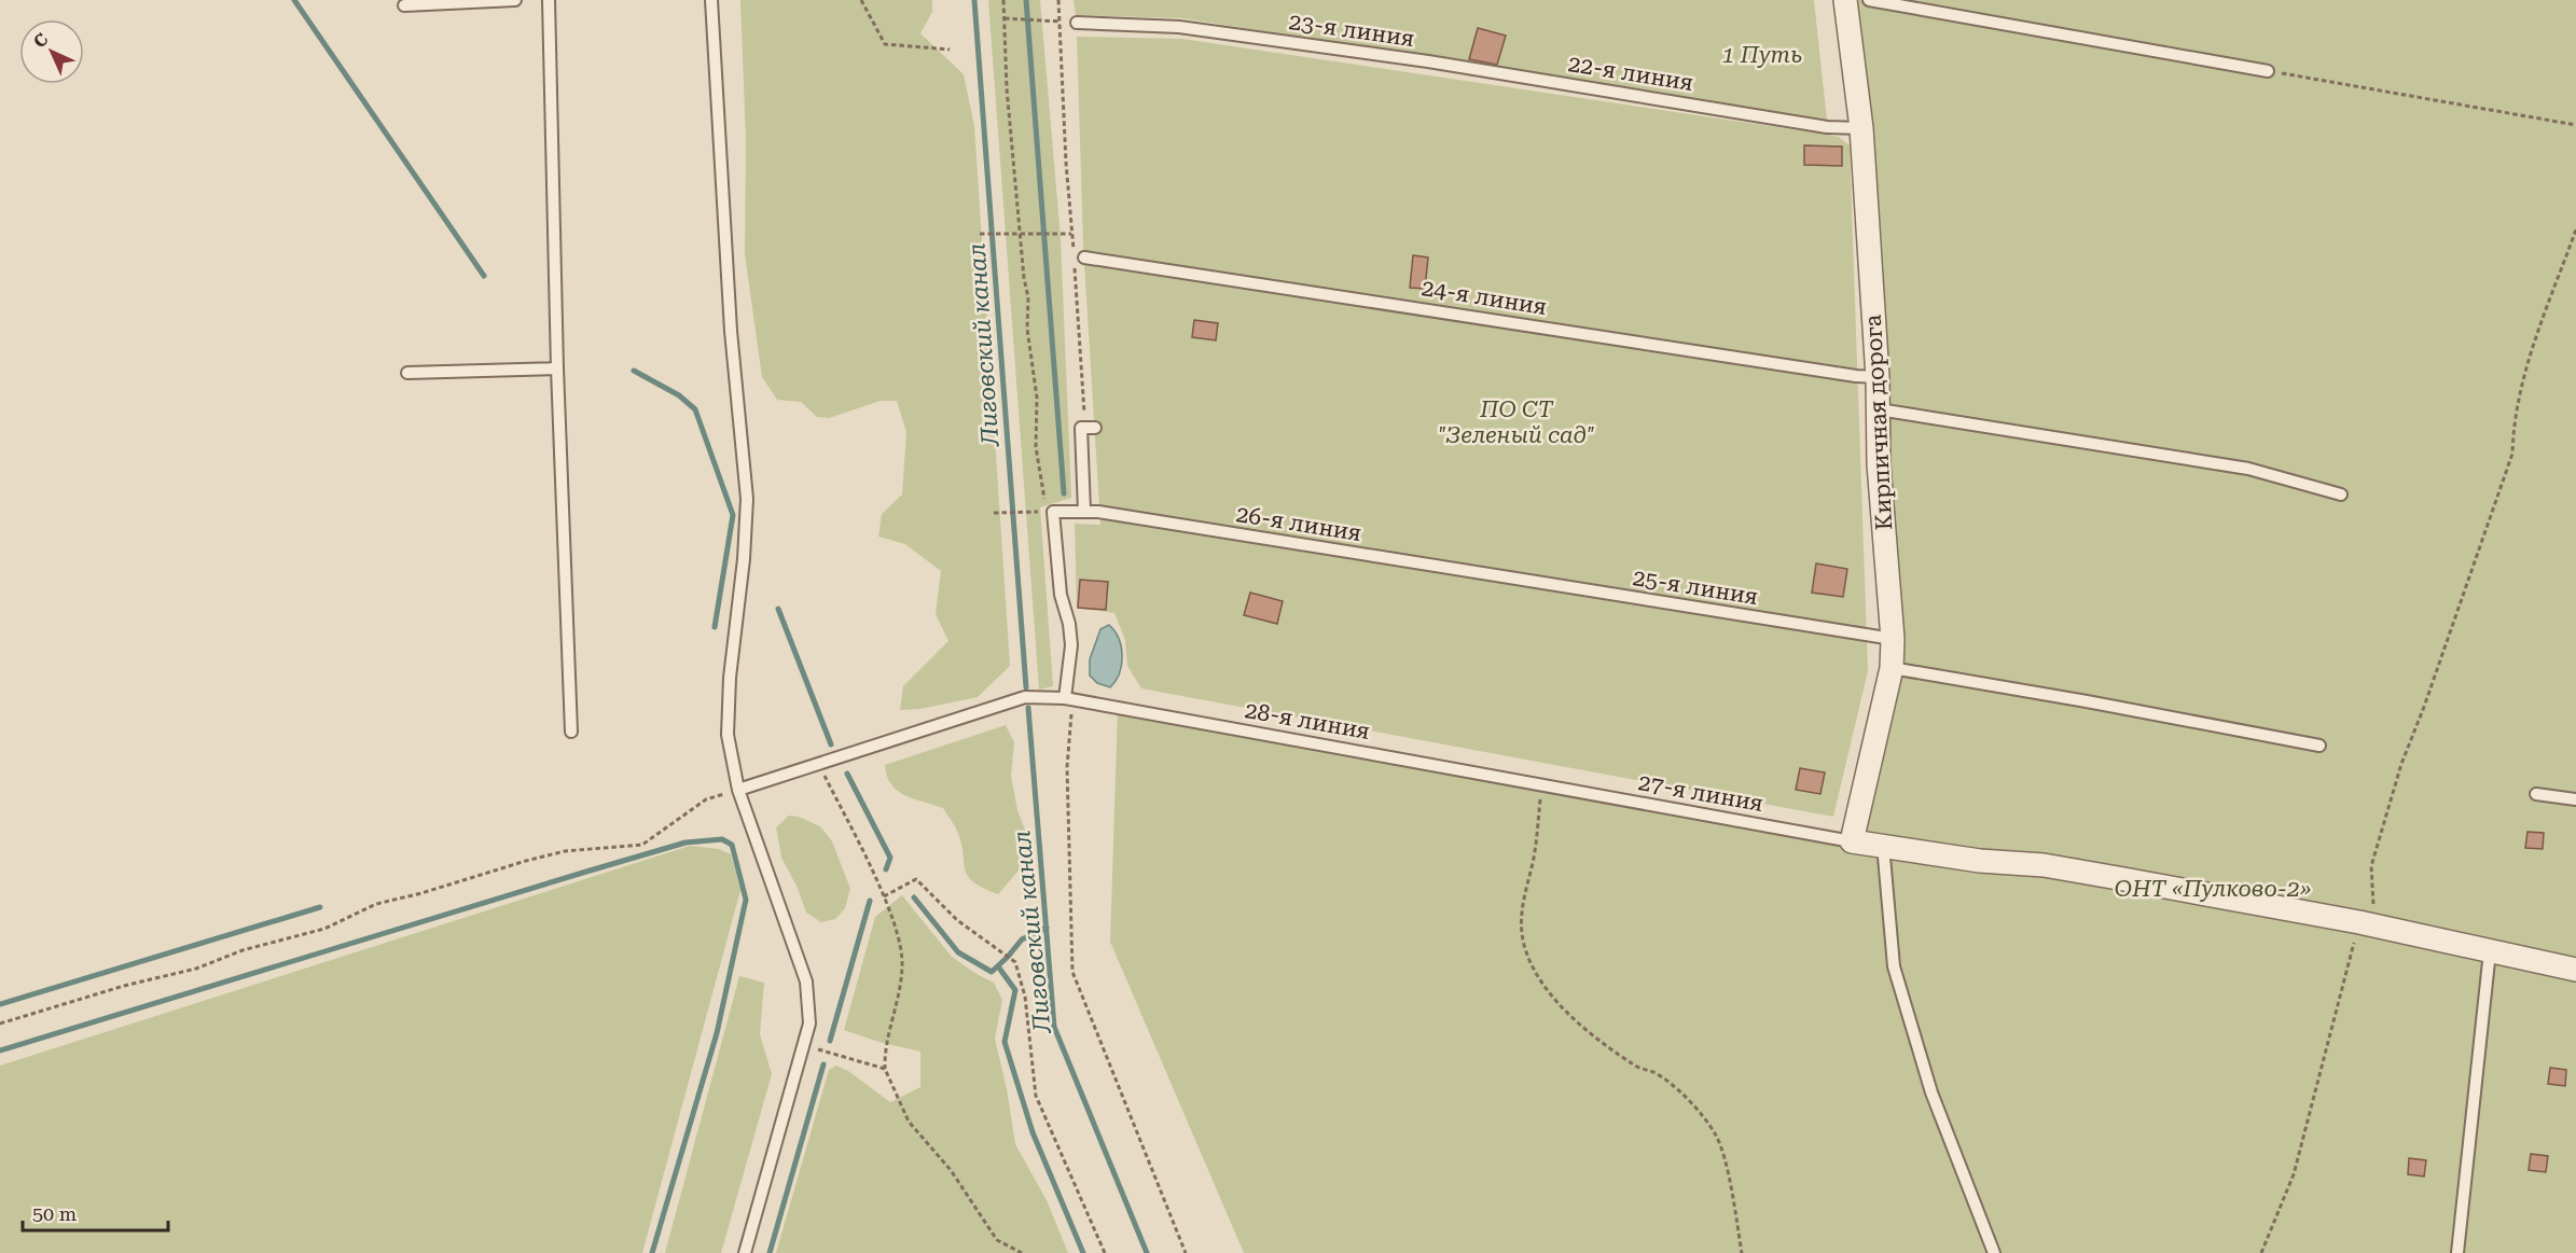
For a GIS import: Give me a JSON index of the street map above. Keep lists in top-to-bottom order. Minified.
{"streets":{"street":["Кирпичная дорога"],"lane":["23-я линия","22-я линия","24-я линия","26-я линия","25-я линия","28-я линия","27-я линия"]},"crossings":[["23-я линия","22-я линия"],["22-я линия","Кирпичная дорога"],["24-я линия","Кирпичная дорога"],["Кирпичная дорога","25-я линия"],["Кирпичная дорога","27-я линия"],["26-я линия","25-я линия"],["28-я линия","27-я линия"]],"water":["Лиговский канал"],"parks":["1 Путь","ПО СТ \"Зеленый сад\"","ОНТ «Пулково-2»"],"scale_bar":"50 m","north":"top left"}
